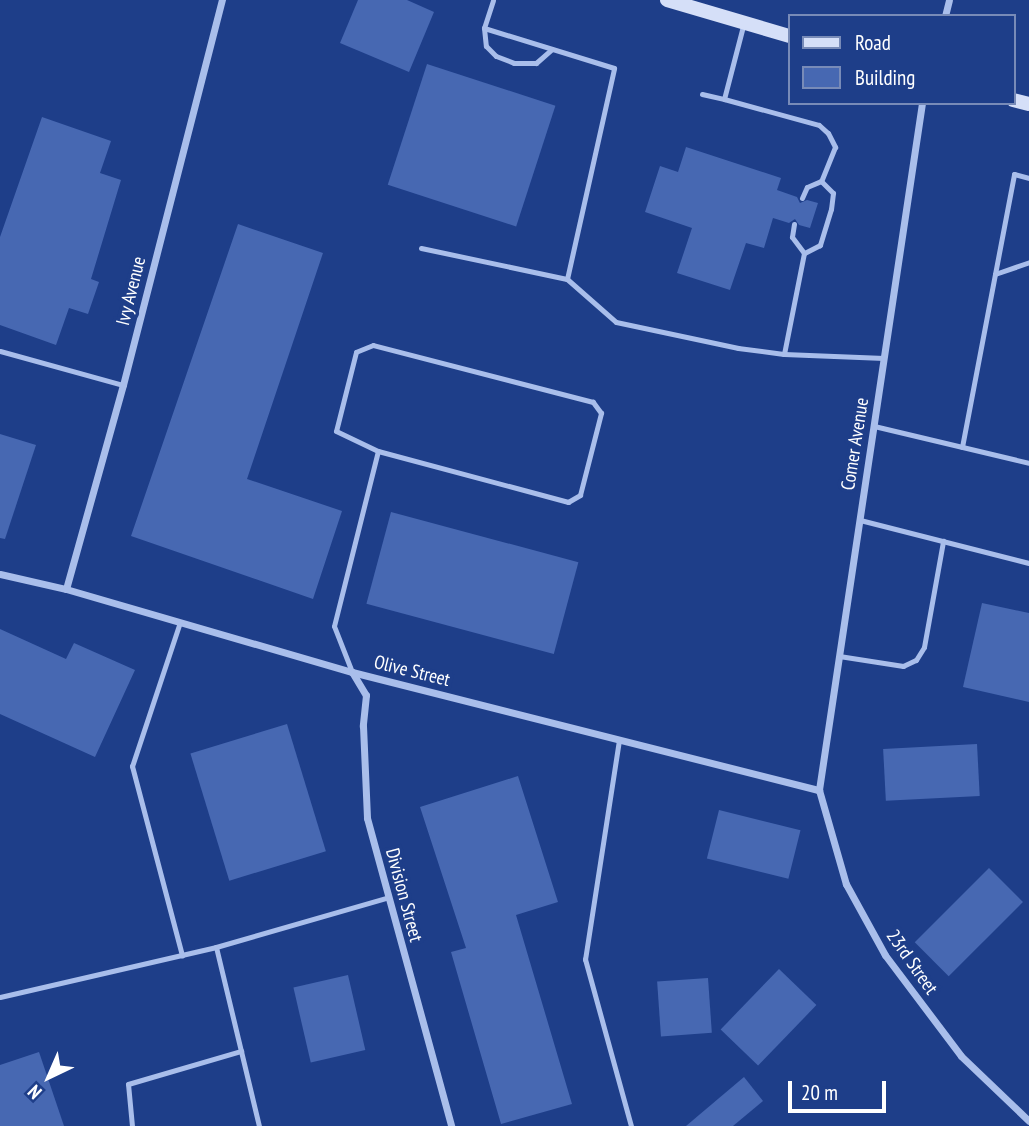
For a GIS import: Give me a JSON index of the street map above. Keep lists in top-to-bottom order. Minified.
{"streets":{"street":["Ivy Avenue","Comer Avenue","Olive Street","Division Street","23rd Street"]},"crossings":[["Ivy Avenue","Olive Street"],["Comer Avenue","Olive Street"],["Comer Avenue","23rd Street"],["Olive Street","Division Street"],["Olive Street","23rd Street"]],"legend":["Road","Building"],"scale_bar":"20 m","north":"bottom left"}
